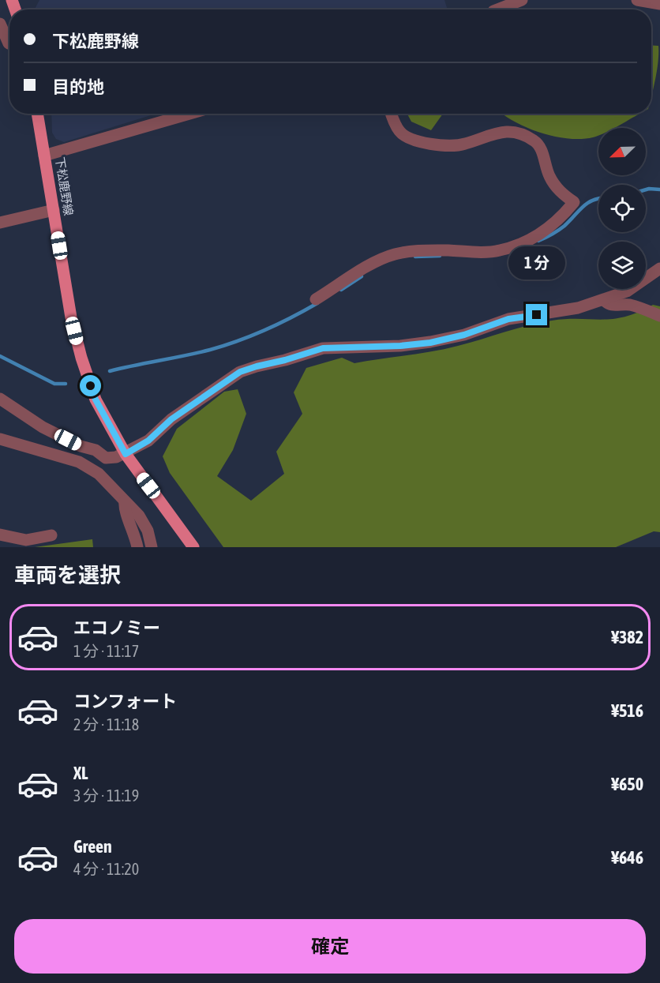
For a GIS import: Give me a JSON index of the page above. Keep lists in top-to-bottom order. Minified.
{"streets":{"main road":["下松鹿野線"]},"north":"bottom left","page":{"banner":["下松鹿野線","目的地"],"bubble":"1 分","heading":"車両を選択","list":[{"name":"エコノミー","note":"1 分 · 11:17","value":"¥382"},{"name":"コンフォート","note":"2 分 · 11:18","value":"¥516"},{"name":"XL","note":"3 分 · 11:19","value":"¥650"},{"name":"Green","note":"4 分 · 11:20","value":"¥646"}],"buttons":"確定"}}
